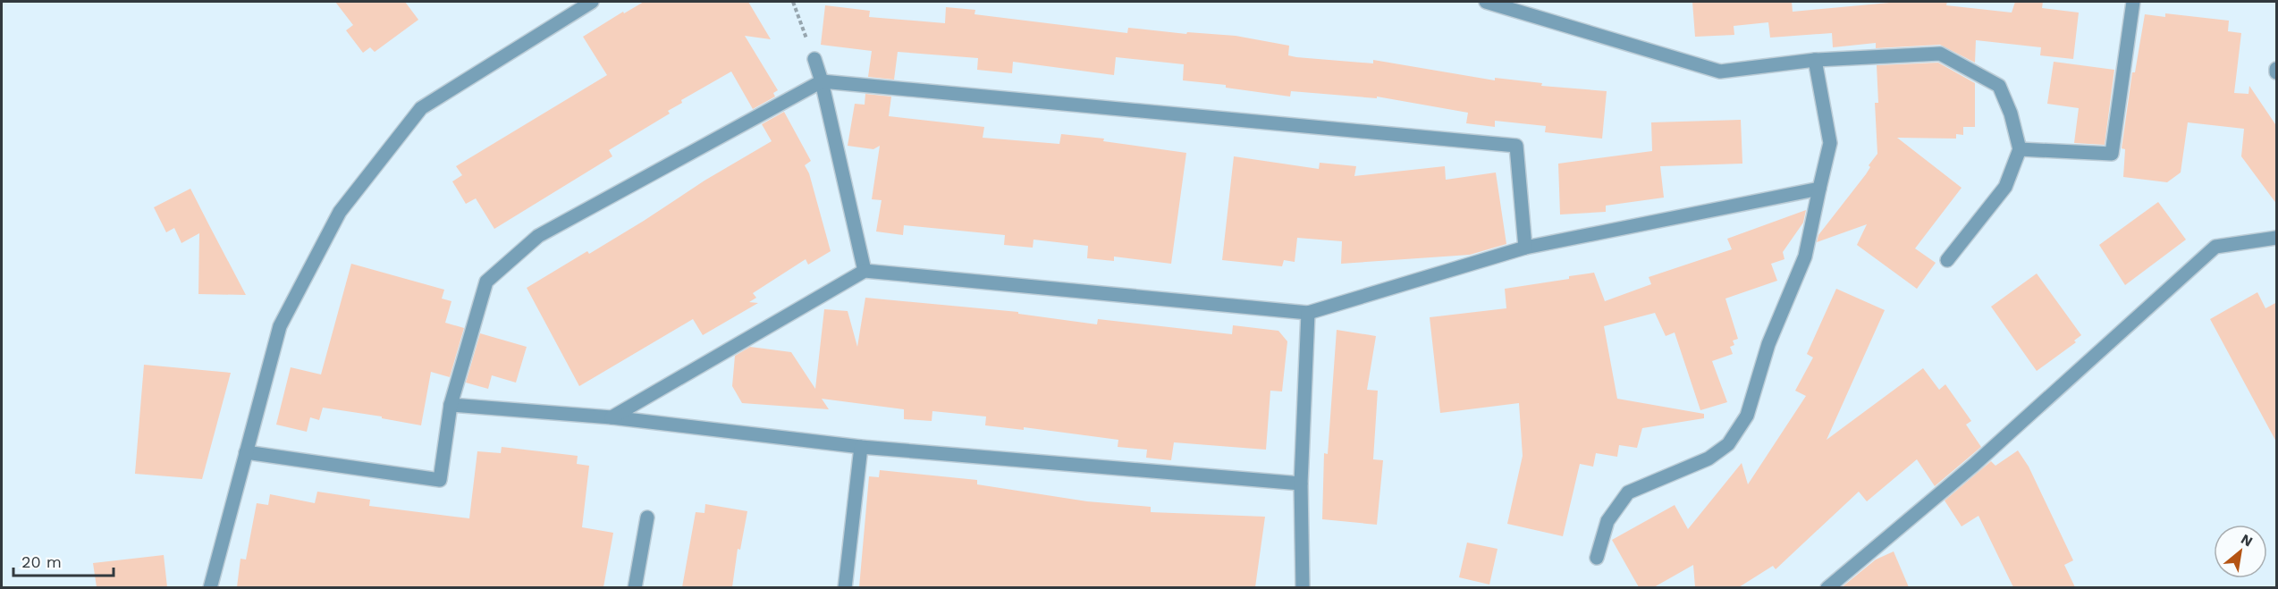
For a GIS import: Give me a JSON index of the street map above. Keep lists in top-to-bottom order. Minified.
{"scale_bar":"20 m","north":"top right"}
